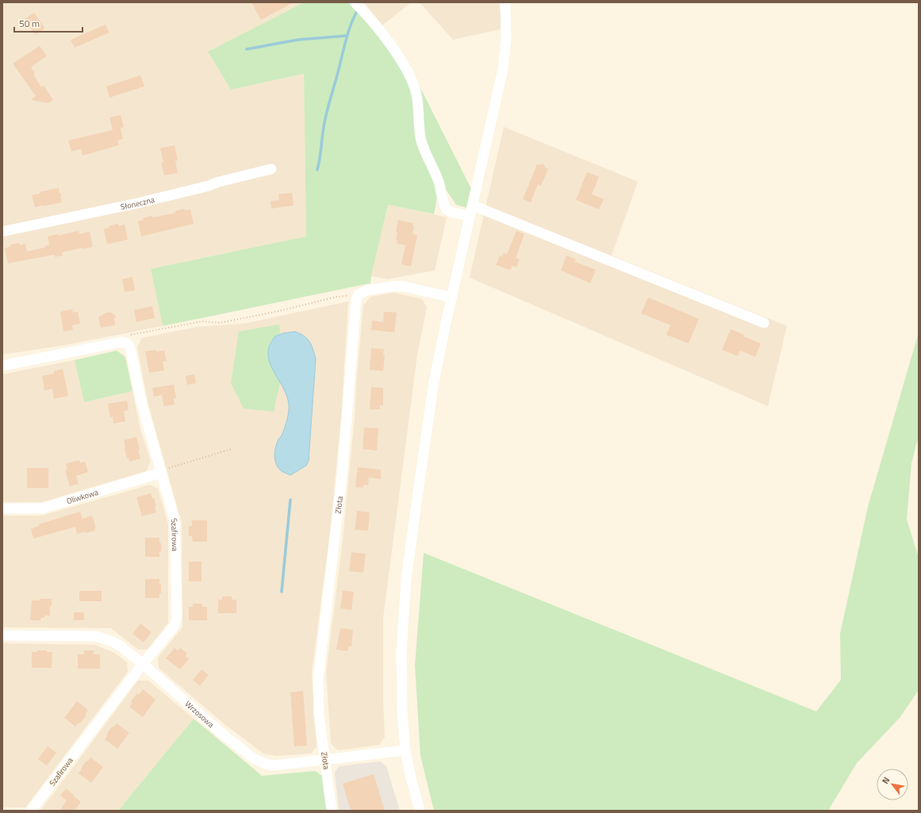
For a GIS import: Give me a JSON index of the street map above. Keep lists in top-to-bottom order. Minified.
{"streets":{"street":["Słoneczna","Oliwkowa","Złota","Szafirowa","Wrzosowa"]},"crossings":[["Oliwkowa","Szafirowa"],["Złota","Wrzosowa"],["Szafirowa","Wrzosowa"]],"scale_bar":"50 m","north":"top left"}
